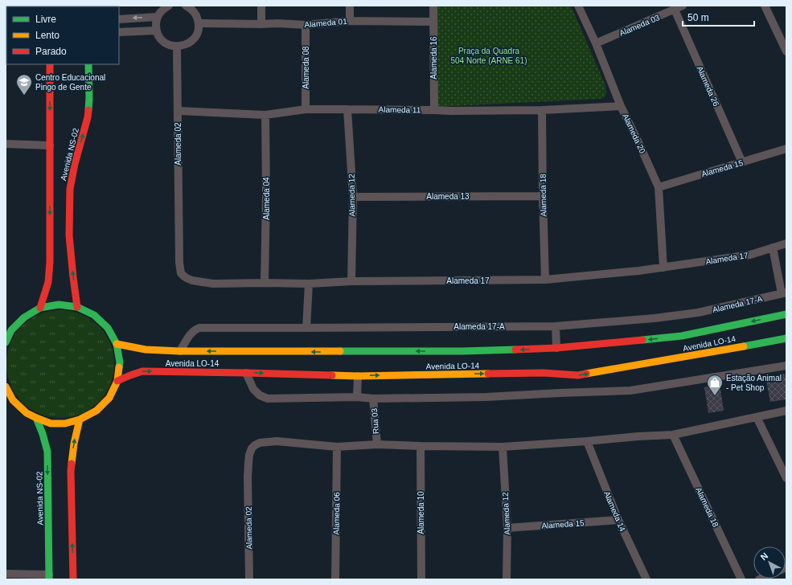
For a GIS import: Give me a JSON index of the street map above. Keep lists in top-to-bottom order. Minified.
{"streets":{"street":["Alameda 01","Alameda 03","Alameda 16","Alameda 08","Alameda 26","Alameda 11","Alameda 20","Alameda 02","Avenida NS-02","Alameda 15","Alameda 12","Alameda 18","Alameda 13","Alameda 04","Alameda 17","Alameda 17-A","Avenida LO-14","Rua 03","Alameda 14","Alameda 10","Alameda 06"]},"crossings":[["Alameda 01","Alameda 16"],["Alameda 01","Alameda 08"],["Alameda 03","Alameda 26"],["Alameda 03","Alameda 20"],["Alameda 16","Alameda 11"],["Alameda 08","Alameda 11"],["Alameda 26","Alameda 15"],["Alameda 11","Alameda 20"],["Alameda 11","Alameda 02"],["Alameda 11","Alameda 12"],["Alameda 11","Alameda 18"],["Alameda 11","Alameda 04"],["Alameda 20","Alameda 15"],["Alameda 20","Alameda 17"],["Alameda 02","Alameda 17"],["Alameda 02","Alameda 06"],["Alameda 15","Alameda 12"],["Alameda 15","Alameda 14"],["Alameda 12","Alameda 13"],["Alameda 12","Alameda 17"],["Alameda 18","Alameda 13"],["Alameda 18","Alameda 17"],["Alameda 04","Alameda 17"],["Alameda 17-A","Avenida LO-14"]],"parks":["Praça da Quadra 504 Norte (ARNE 61)"],"places":{"school or university":["Centro Educacional Pingo de Gente"],"shop":["Estação Animal - Pet Shop"]},"legend":["Livre","Lento","Parado"],"scale_bar":"50 m","north":"top left"}
